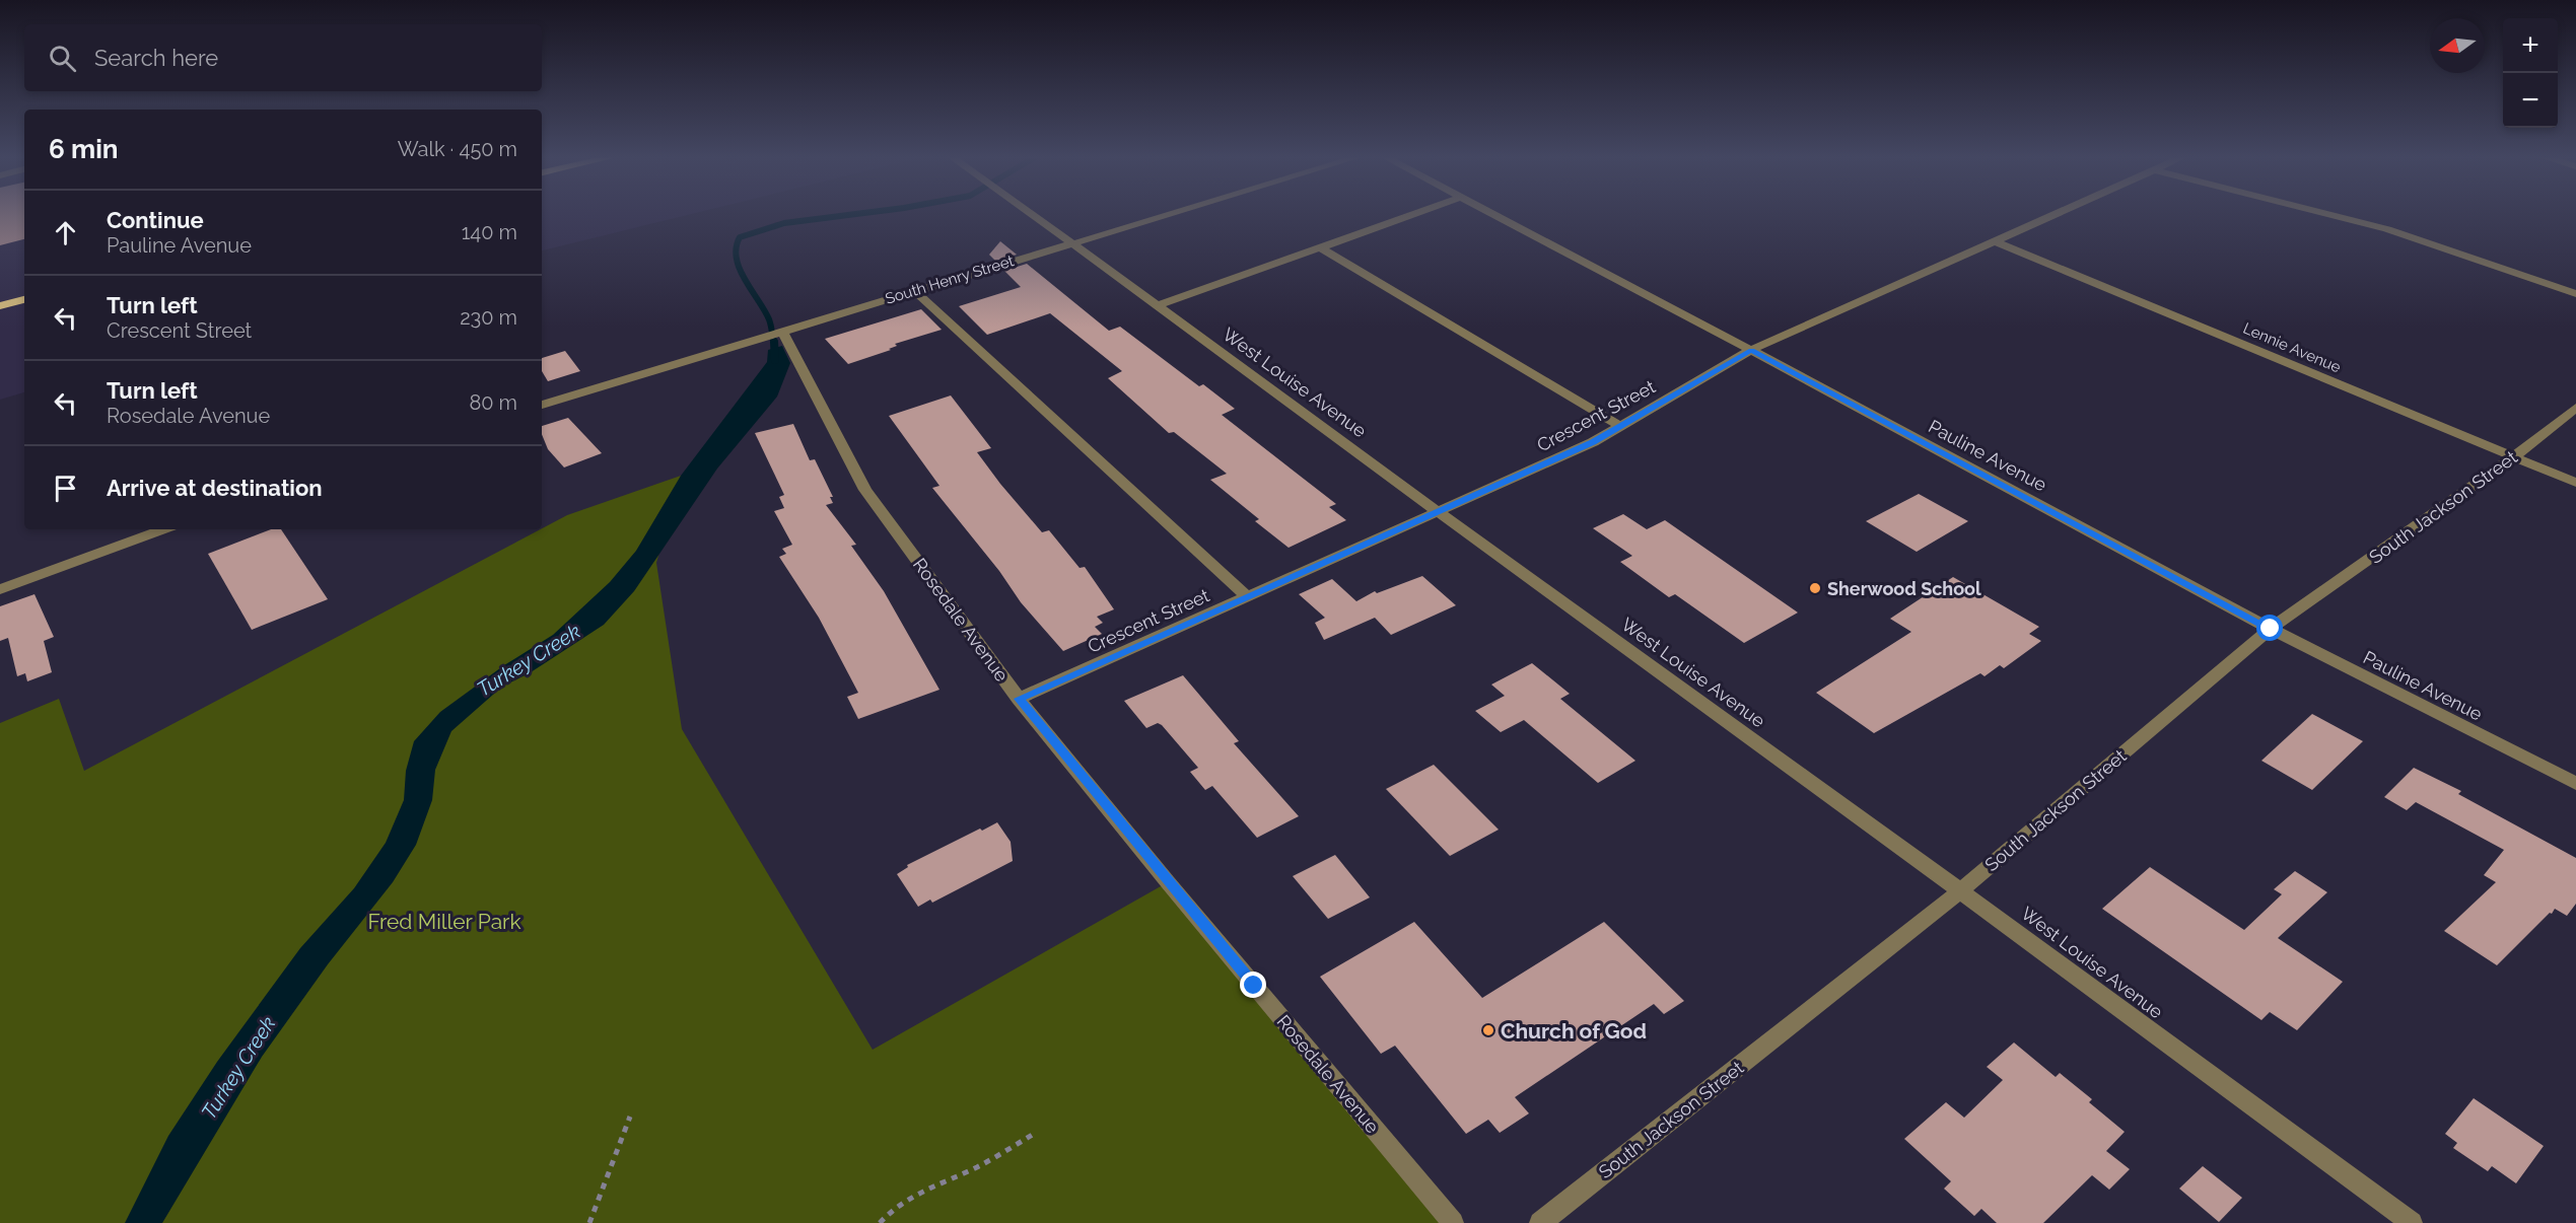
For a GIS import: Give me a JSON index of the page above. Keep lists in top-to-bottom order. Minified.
{"streets":{"street":["South Henry Street","Lennie Avenue","West Louise Avenue","Crescent Street","Pauline Avenue","South Jackson Street","Rosedale Avenue"]},"crossings":[["South Henry Street","West Louise Avenue"],["South Henry Street","Rosedale Avenue"],["Lennie Avenue","Crescent Street"],["Lennie Avenue","South Jackson Street"],["West Louise Avenue","Crescent Street"],["West Louise Avenue","South Jackson Street"],["Crescent Street","Pauline Avenue"],["Crescent Street","Rosedale Avenue"],["Pauline Avenue","South Jackson Street"]],"water":["Turkey Creek"],"parks":["Fred Miller Park"],"places":["Sherwood School","Church of God"],"north":"left","page":{"map_buttons":["+","−"],"search":"Search here","heading":["6 min","Walk · 450 m"],"list":[["Continue","Pauline Avenue","140 m"],["Turn left","Crescent Street","230 m"],["Turn left","Rosedale Avenue","80 m"],"Arrive at destination"]}}
